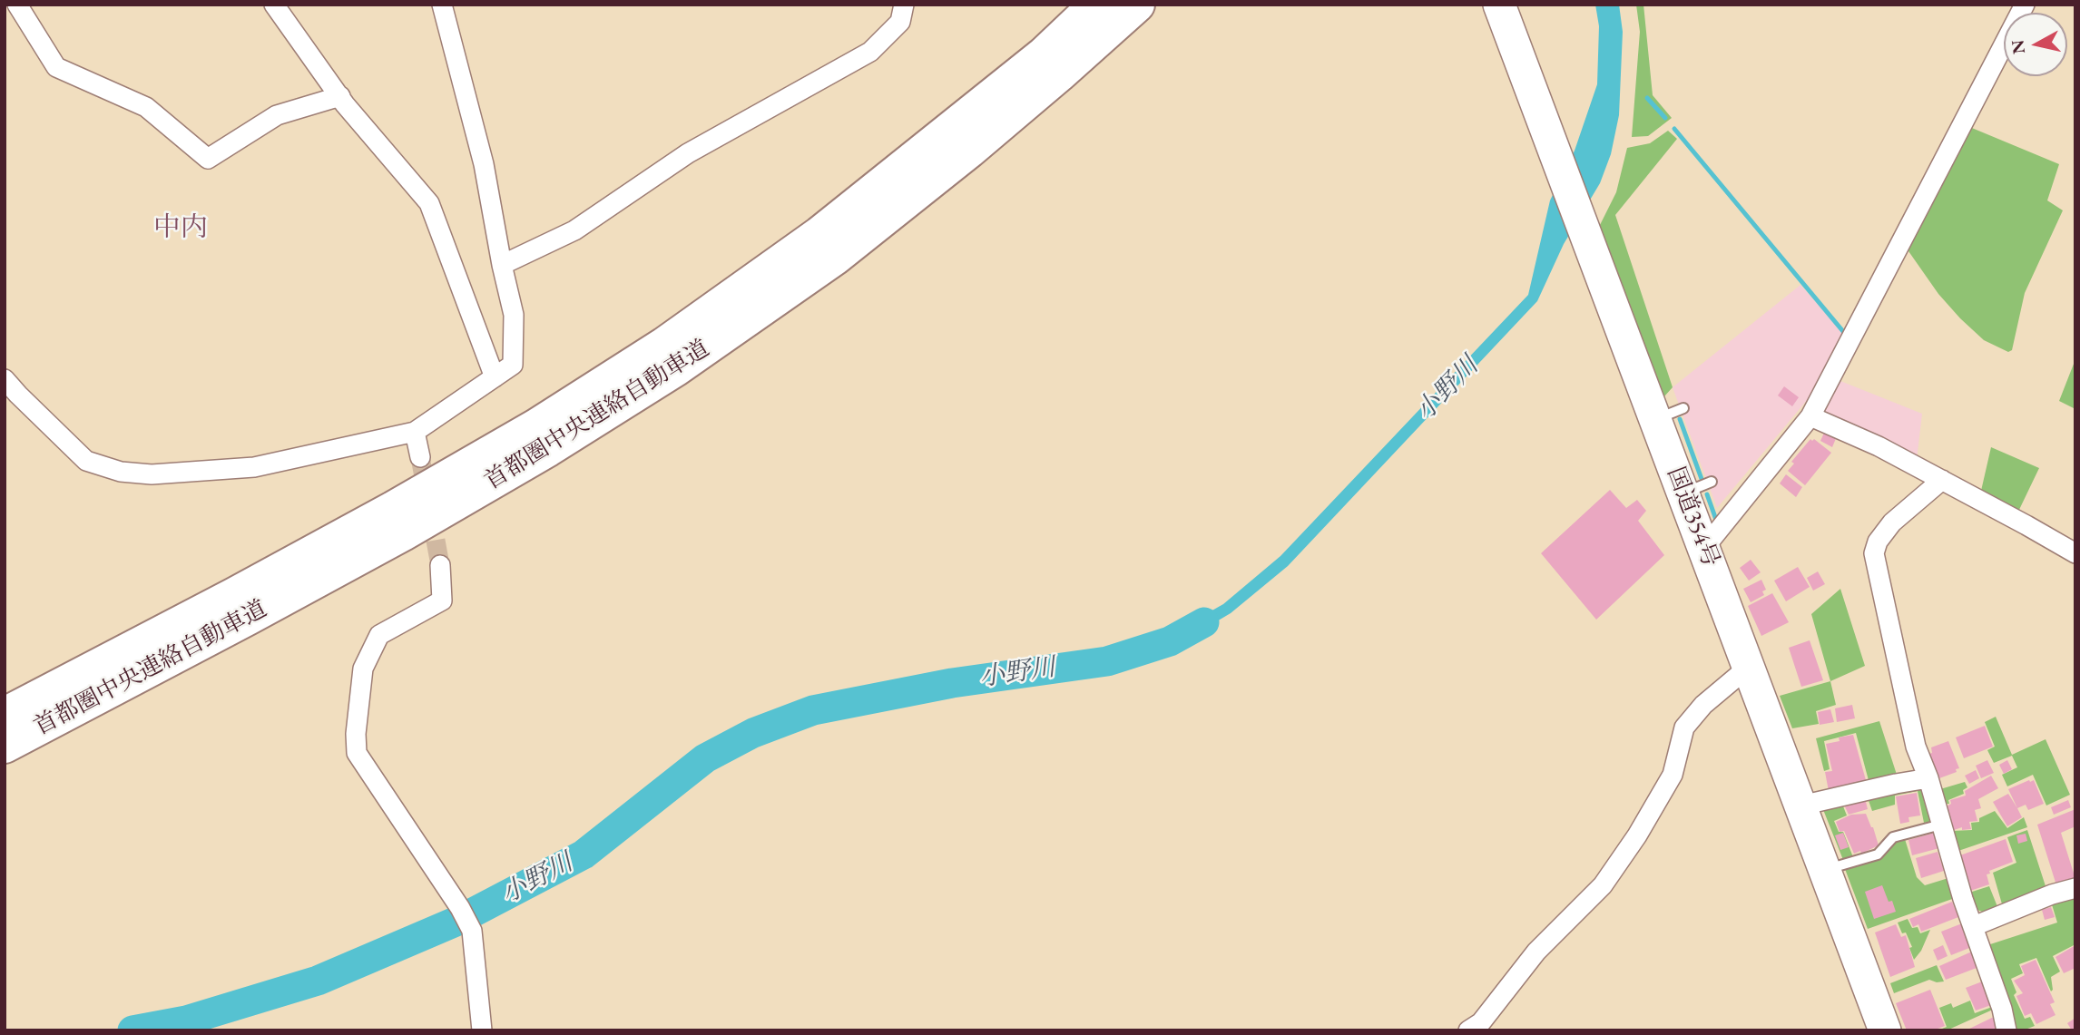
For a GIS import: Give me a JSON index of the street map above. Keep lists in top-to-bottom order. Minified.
{"streets":{"highway":["首都圏中央連絡自動車道","国道354号"]},"districts":["中内"],"water":["小野川"],"north":"left"}
